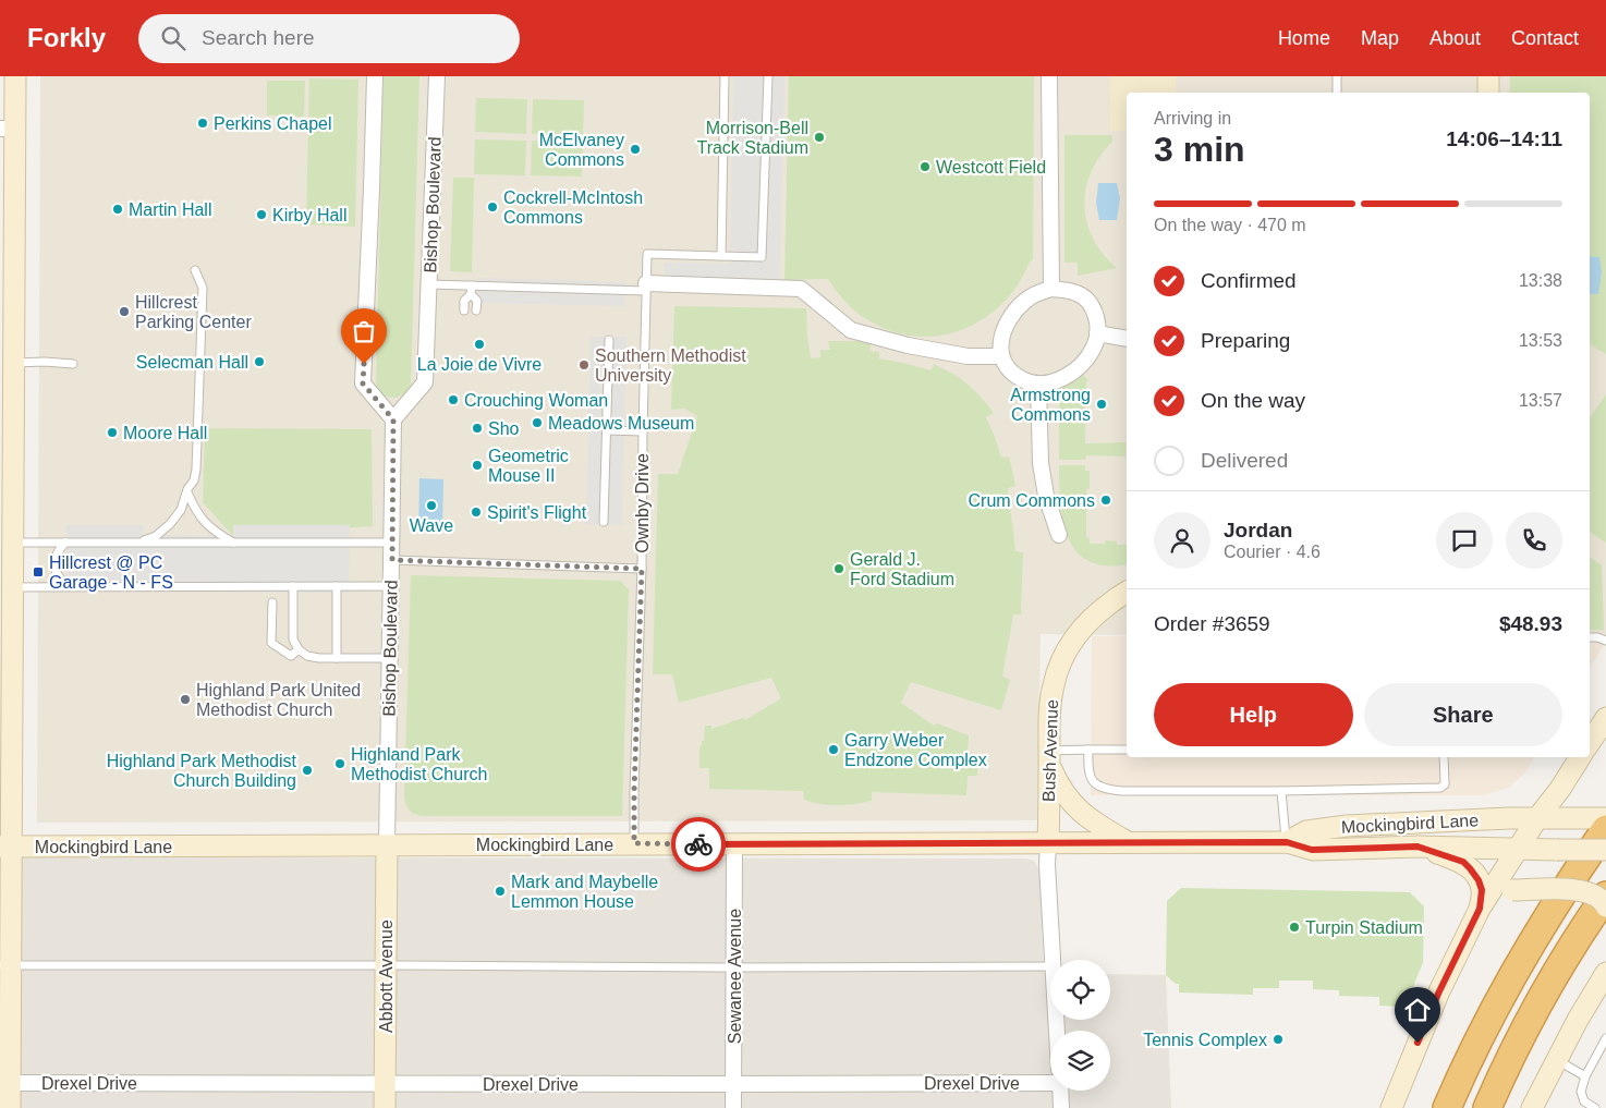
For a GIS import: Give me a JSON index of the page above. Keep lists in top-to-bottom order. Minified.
{"streets":{"main road":["Bush Avenue","Mockingbird Lane","Abbott Avenue"],"street":["Bishop Boulevard","Sewanee Avenue","Drexel Drive"],"lane":["Ownby Drive"]},"crossings":[["Bishop Boulevard","Mockingbird Lane"],["Bishop Boulevard","Abbott Avenue"],["Ownby Drive","Mockingbird Lane"],["Bush Avenue","Mockingbird Lane"],["Mockingbird Lane","Abbott Avenue"],["Mockingbird Lane","Sewanee Avenue"],["Abbott Avenue","Drexel Drive"],["Sewanee Avenue","Drexel Drive"]],"places":{"other":["Perkins Chapel","Morrison-Bell Track Stadium","McElvaney Commons","Westcott Field","Cockrell-McIntosh Commons","Martin Hall","Kirby Hall","Hillcrest Parking Center","La Joie de Vivre","Selecman Hall","Southern Methodist University","Crouching Woman","Armstrong Commons","Meadows Museum","Sho","Moore Hall","Geometric Mouse II","Crum Commons","Wave","Spirit's Flight","Gerald J. Ford Stadium","Highland Park United Methodist Church","Garry Weber Endzone Complex","Highland Park Methodist Church","Highland Park Methodist Church Building","Mark and Maybelle Lemmon House","Turpin Stadium","Tennis Complex"],"transit":["Hillcrest @ PC Garage - N - FS"]},"page":{"header":"Forkly","search":"Search here","nav":["Home","Map","About","Contact"],"heading":["3 min","Arriving in","14:06–14:11"],"panel":["Jordan","Courier · 4.6","Order #3659","$48.93"],"bar":"On the way · 470 m","list":[["Confirmed","13:38"],["Preparing","13:53"],["On the way","13:57"],"Delivered"],"buttons":["Help","Share"]}}
